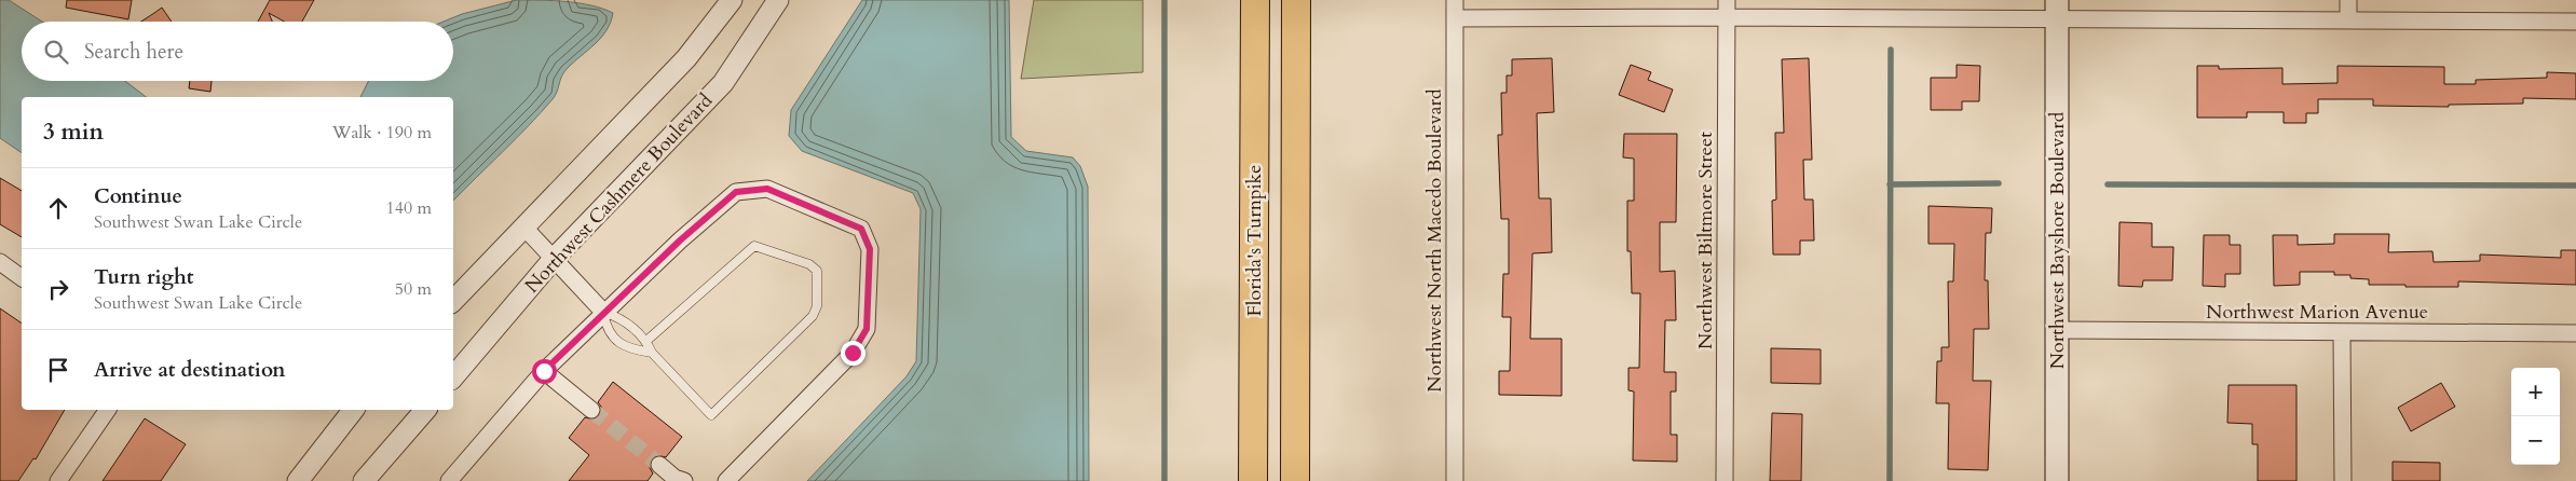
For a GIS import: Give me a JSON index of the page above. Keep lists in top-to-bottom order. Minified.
{"streets":{"highway":["Florida's Turnpike"],"main road":["Northwest Bayshore Boulevard"],"street":["Northwest Cashmere Boulevard","Northwest North Macedo Boulevard","Northwest Biltmore Street","Northwest Marion Avenue"]},"crossings":[["Northwest Bayshore Boulevard","Northwest Marion Avenue"]],"page":{"search":"Search here","heading":["3 min","Walk · 190 m"],"list":[["Continue","Southwest Swan Lake Circle","140 m"],["Turn right","Southwest Swan Lake Circle","50 m"],"Arrive at destination"],"map_buttons":["+","−"]}}
